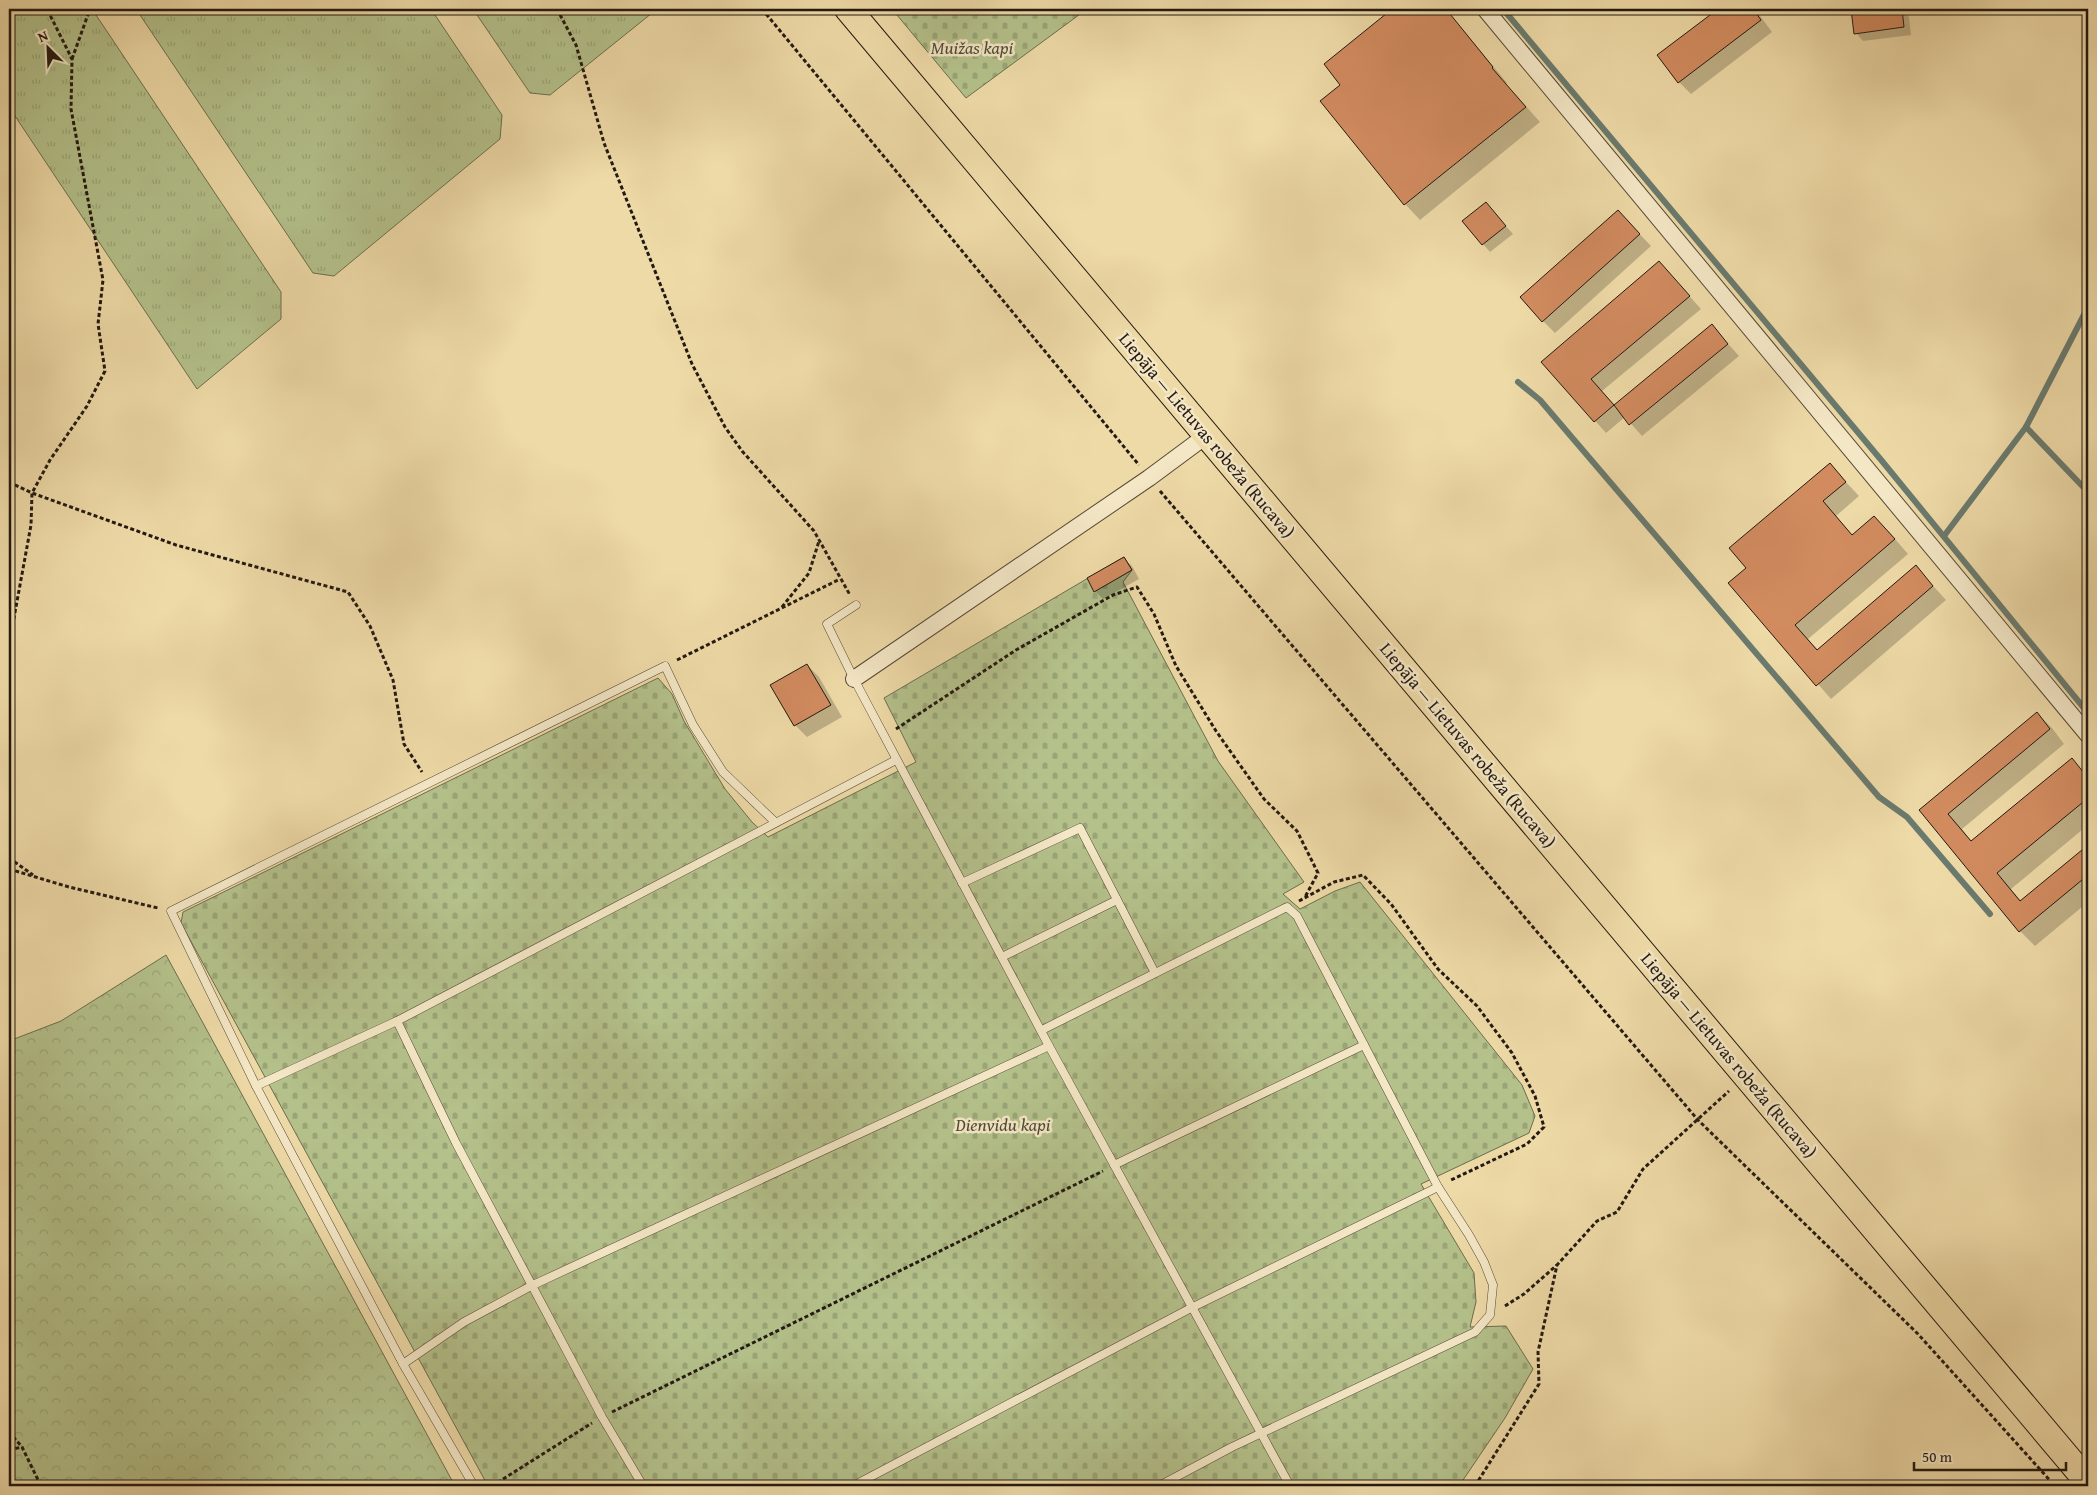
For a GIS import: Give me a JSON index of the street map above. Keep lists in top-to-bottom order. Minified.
{"streets":{"highway":["Liepāja — Lietuvas robeža (Rucava)"]},"parks":["Muižas kapi","Dienvidu kapi"],"scale_bar":"50 m","north":"top left"}
